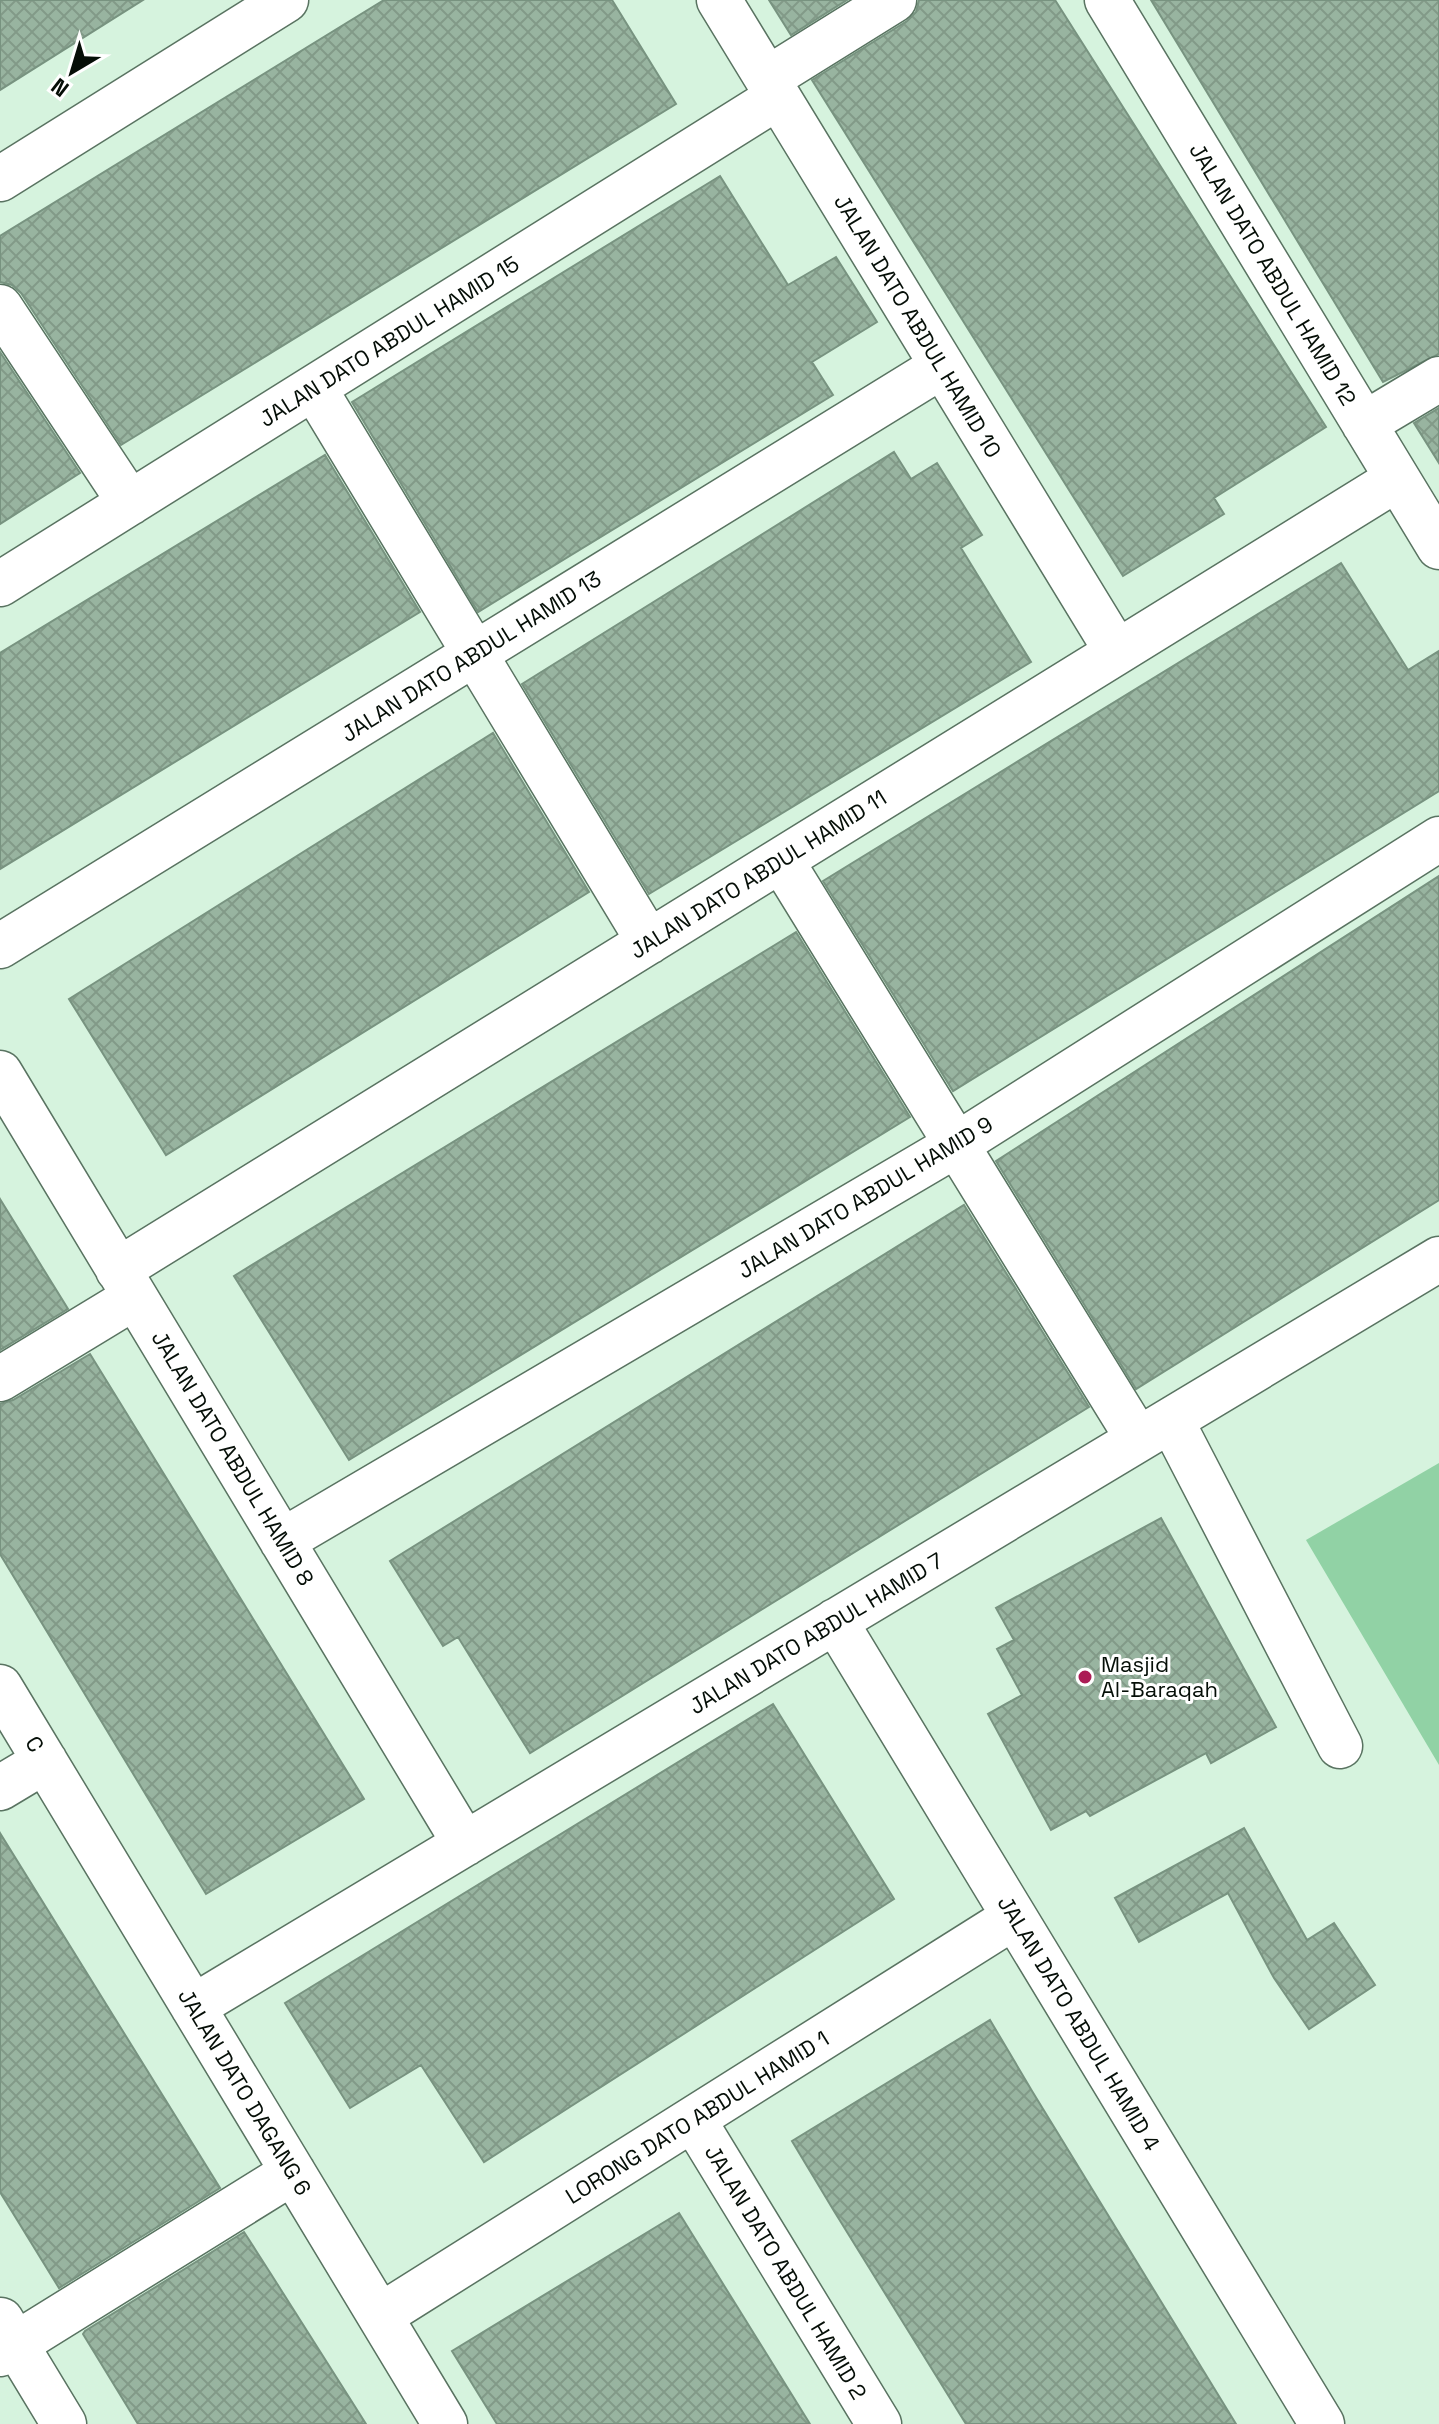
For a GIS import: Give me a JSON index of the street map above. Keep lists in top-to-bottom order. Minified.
{"streets":{"street":["JALAN DATO ABDUL HAMID 12","JALAN DATO ABDUL HAMID 10","JALAN DATO ABDUL HAMID 15","JALAN DATO ABDUL HAMID 13","JALAN DATO ABDUL HAMID 11","JALAN DATO ABDUL HAMID 9","JALAN DATO ABDUL HAMID 8","JALAN DATO ABDUL HAMID 7","C","JALAN DATO ABDUL HAMID 4","JALAN DATO DAGANG 6","LORONG DATO ABDUL HAMID 1","JALAN DATO ABDUL HAMID 2"]},"crossings":[["JALAN DATO ABDUL HAMID 12","JALAN DATO ABDUL HAMID 11"],["JALAN DATO ABDUL HAMID 10","JALAN DATO ABDUL HAMID 15"],["JALAN DATO ABDUL HAMID 10","JALAN DATO ABDUL HAMID 13"],["JALAN DATO ABDUL HAMID 10","JALAN DATO ABDUL HAMID 11"],["JALAN DATO ABDUL HAMID 11","JALAN DATO ABDUL HAMID 8"],["JALAN DATO ABDUL HAMID 9","JALAN DATO ABDUL HAMID 8"],["JALAN DATO ABDUL HAMID 8","JALAN DATO ABDUL HAMID 7"],["JALAN DATO ABDUL HAMID 7","JALAN DATO ABDUL HAMID 4"],["JALAN DATO ABDUL HAMID 7","JALAN DATO DAGANG 6"],["C","JALAN DATO DAGANG 6"],["JALAN DATO ABDUL HAMID 4","LORONG DATO ABDUL HAMID 1"],["JALAN DATO DAGANG 6","LORONG DATO ABDUL HAMID 1"],["LORONG DATO ABDUL HAMID 1","JALAN DATO ABDUL HAMID 2"]],"places":["Masjid Al-Baraqah"],"north":"bottom left"}
